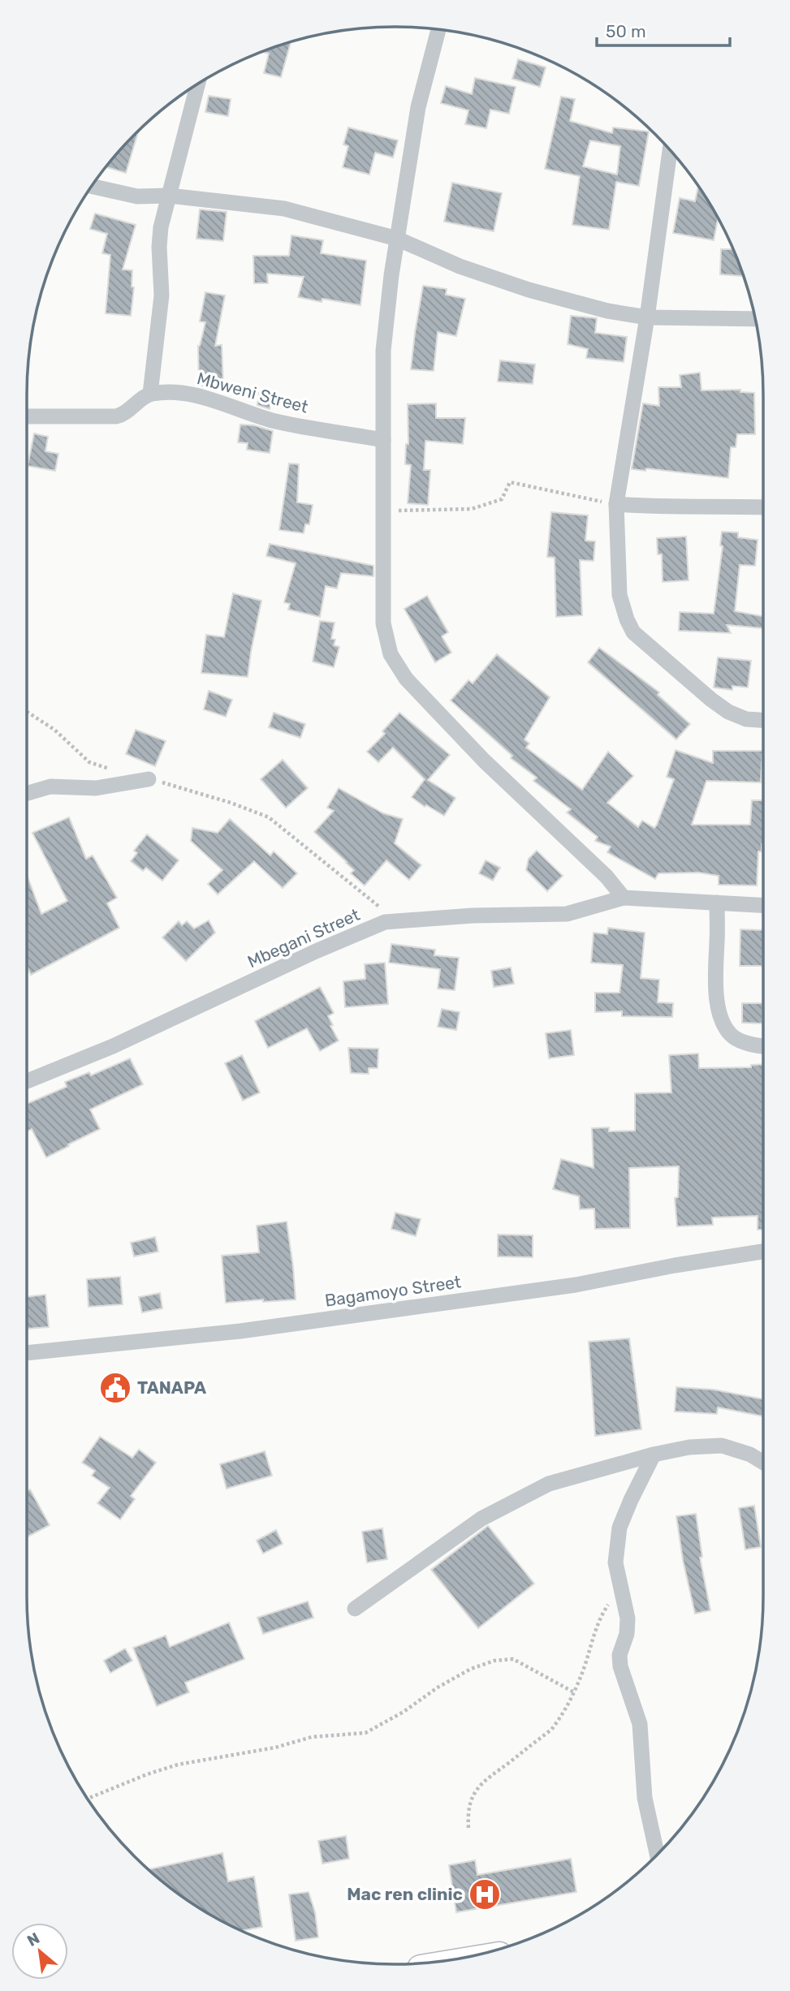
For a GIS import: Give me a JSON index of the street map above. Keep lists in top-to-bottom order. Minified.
{"streets":{"street":["Mbweni Street","Mbegani Street","Bagamoyo Street"]},"places":{"public building":["TANAPA"],"hospital":["Mac ren clinic"]},"scale_bar":"50 m","north":"top left"}
